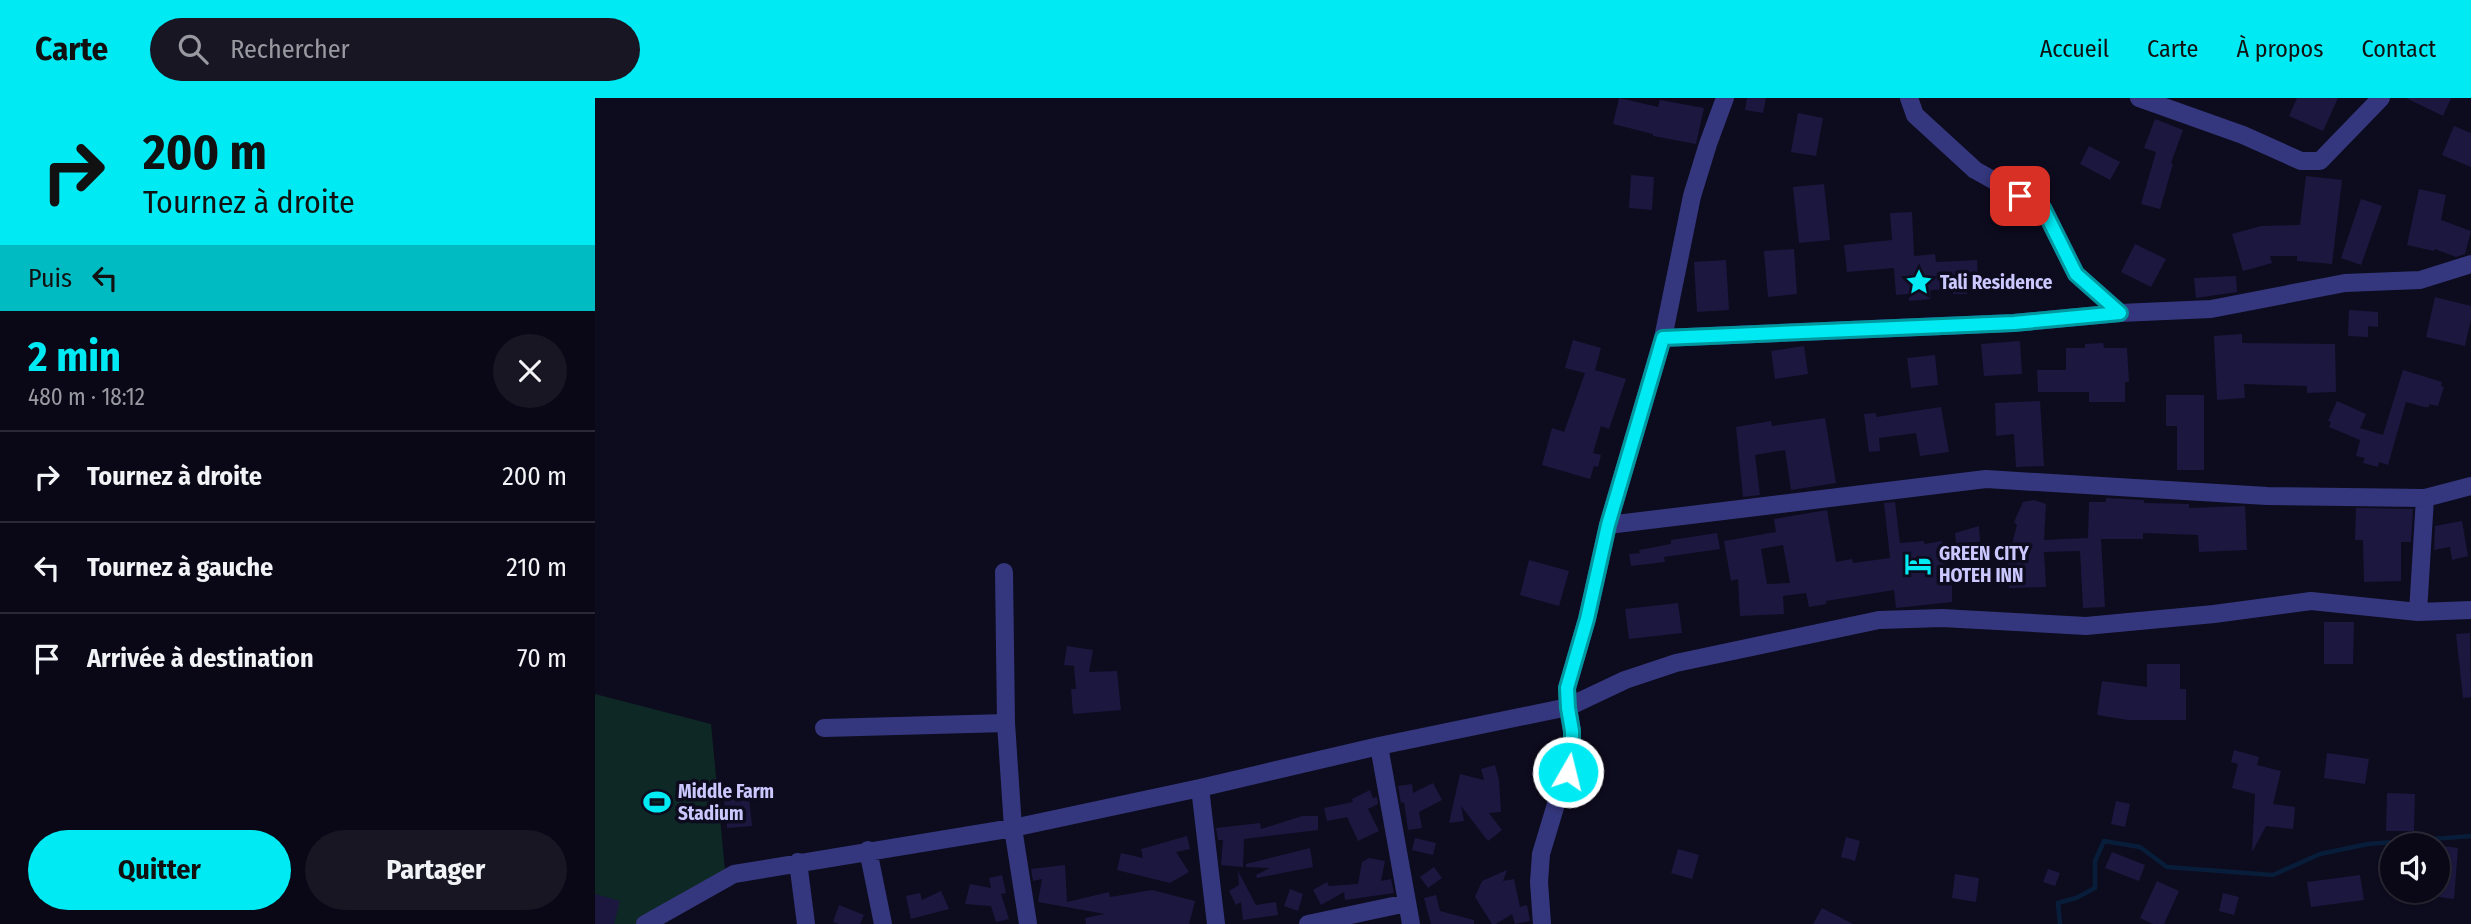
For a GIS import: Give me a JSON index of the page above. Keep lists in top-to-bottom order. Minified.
{"places":{"place":["Tali Residence"],"hotel":["GREEN CITY HOTEH INN"],"sports":["Middle Farm Stadium"]},"page":{"header":"Carte","search":"Rechercher","nav":["Accueil","Carte","À propos","Contact"],"turn":["200 m","Tournez à droite"],"then":"Puis","heading":["2 min","480 m · 18:12"],"list":[{"name":"Tournez à droite","value":"200 m"},{"name":"Tournez à gauche","value":"210 m"},{"name":"Arrivée à destination","value":"70 m"}],"buttons":["Quitter","Partager"]}}
